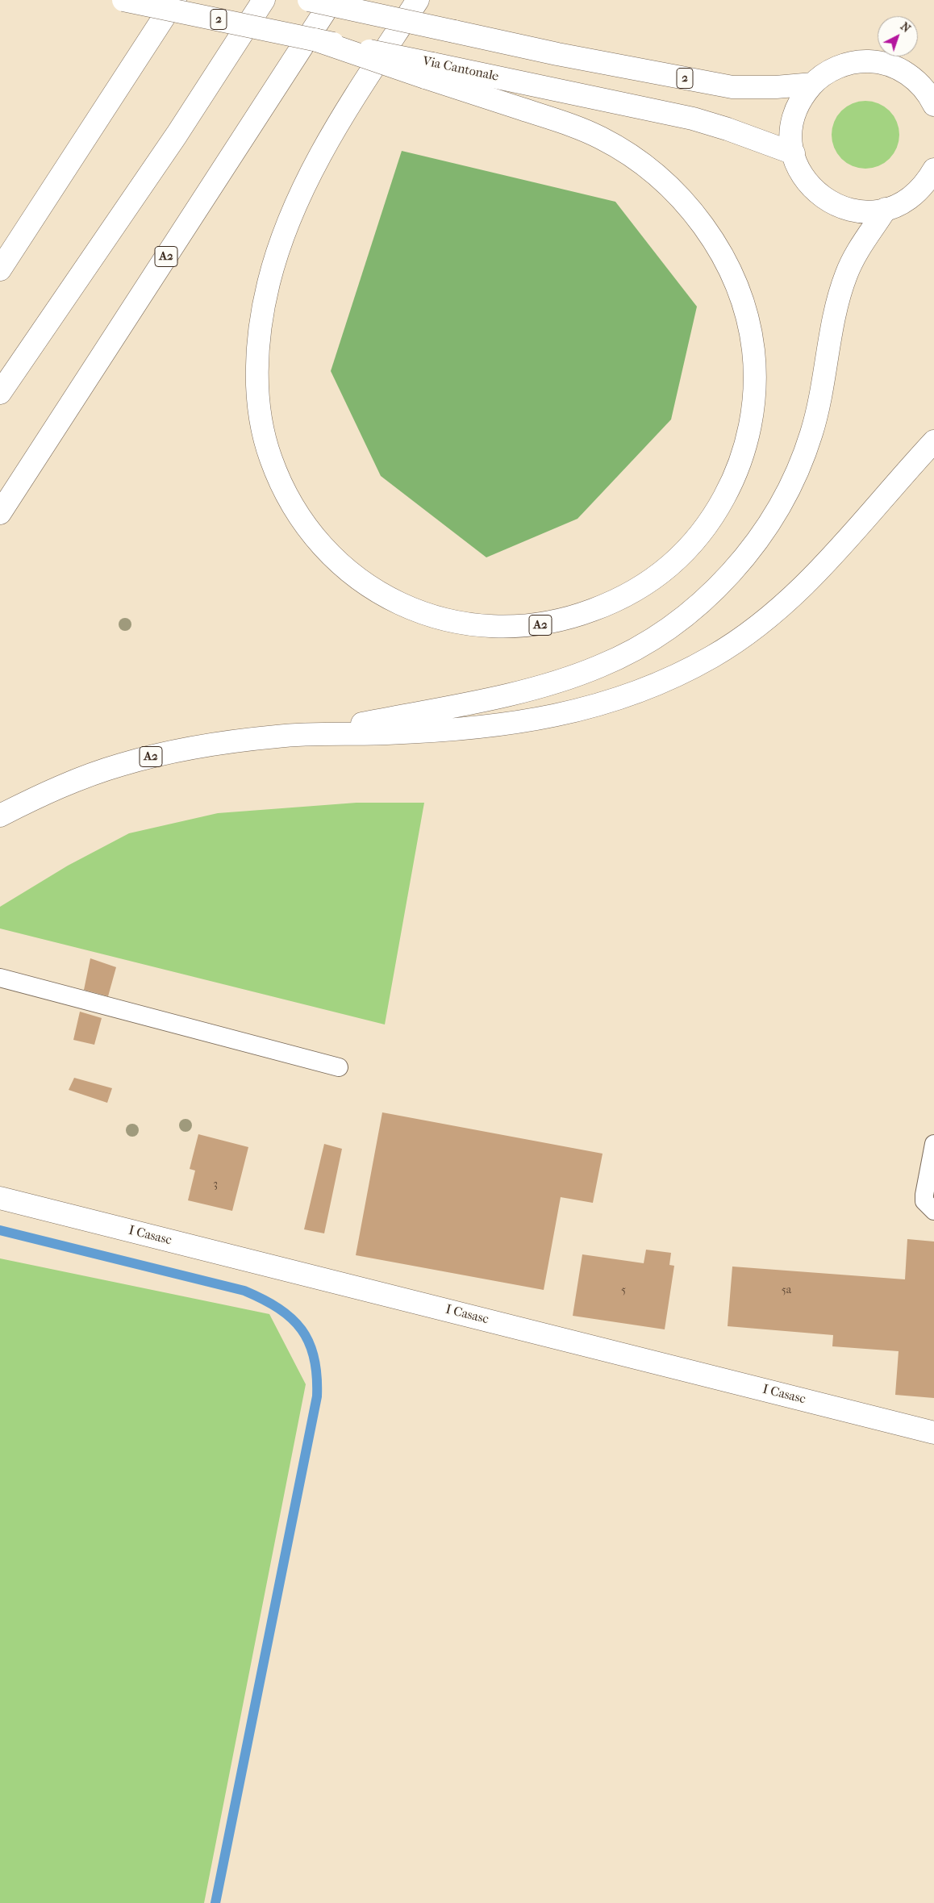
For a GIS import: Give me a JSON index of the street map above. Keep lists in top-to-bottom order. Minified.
{"streets":{"main road":["2","Via Cantonale","A2","I Casasc"]},"crossings":[["2","A2"],["Via Cantonale","A2"]],"house_numbers":["3","5","5a"],"north":"top right"}
